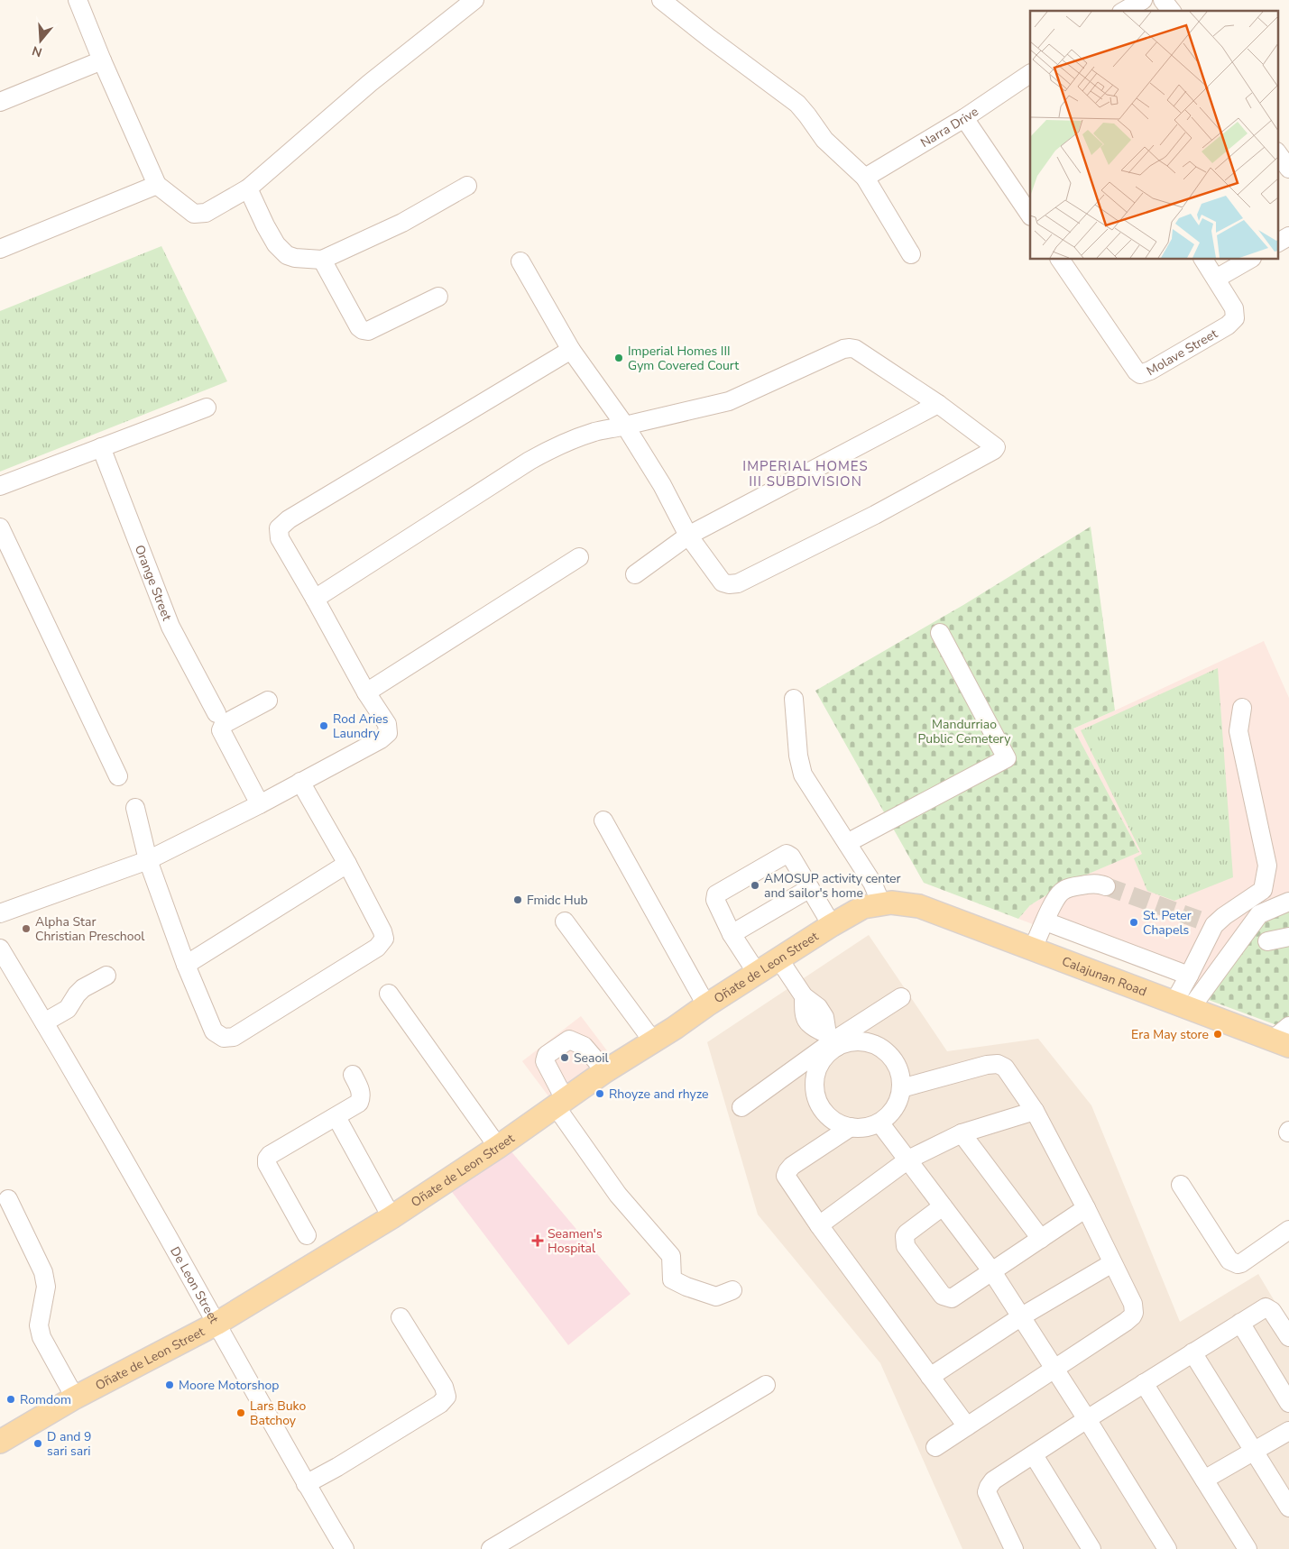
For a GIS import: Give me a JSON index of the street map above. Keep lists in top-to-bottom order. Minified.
{"streets":{"main road":["Oñate de Leon Street","Calajunan Road"],"street":["Narra Drive","Molave Street","Orange Street","De Leon Street"]},"crossings":[["Oñate de Leon Street","Calajunan Road"],["Oñate de Leon Street","De Leon Street"]],"districts":["IMPERIAL HOMES III SUBDIVISION"],"parks":["Mandurriao Public Cemetery"],"places":{"other":["Imperial Homes III Gym Covered Court","Rod Aries Laundry","AMOSUP activity center and sailor's home","Fmidc Hub","St. Peter Chapels","Alpha Star Christian Preschool","Era May store","Seaoil","Rhoyze and rhyze","Moore Motorshop","Romdom","Lars Buko Batchoy","D and 9 sari sari"],"health":["Seamen's Hospital"]},"north":"bottom"}
